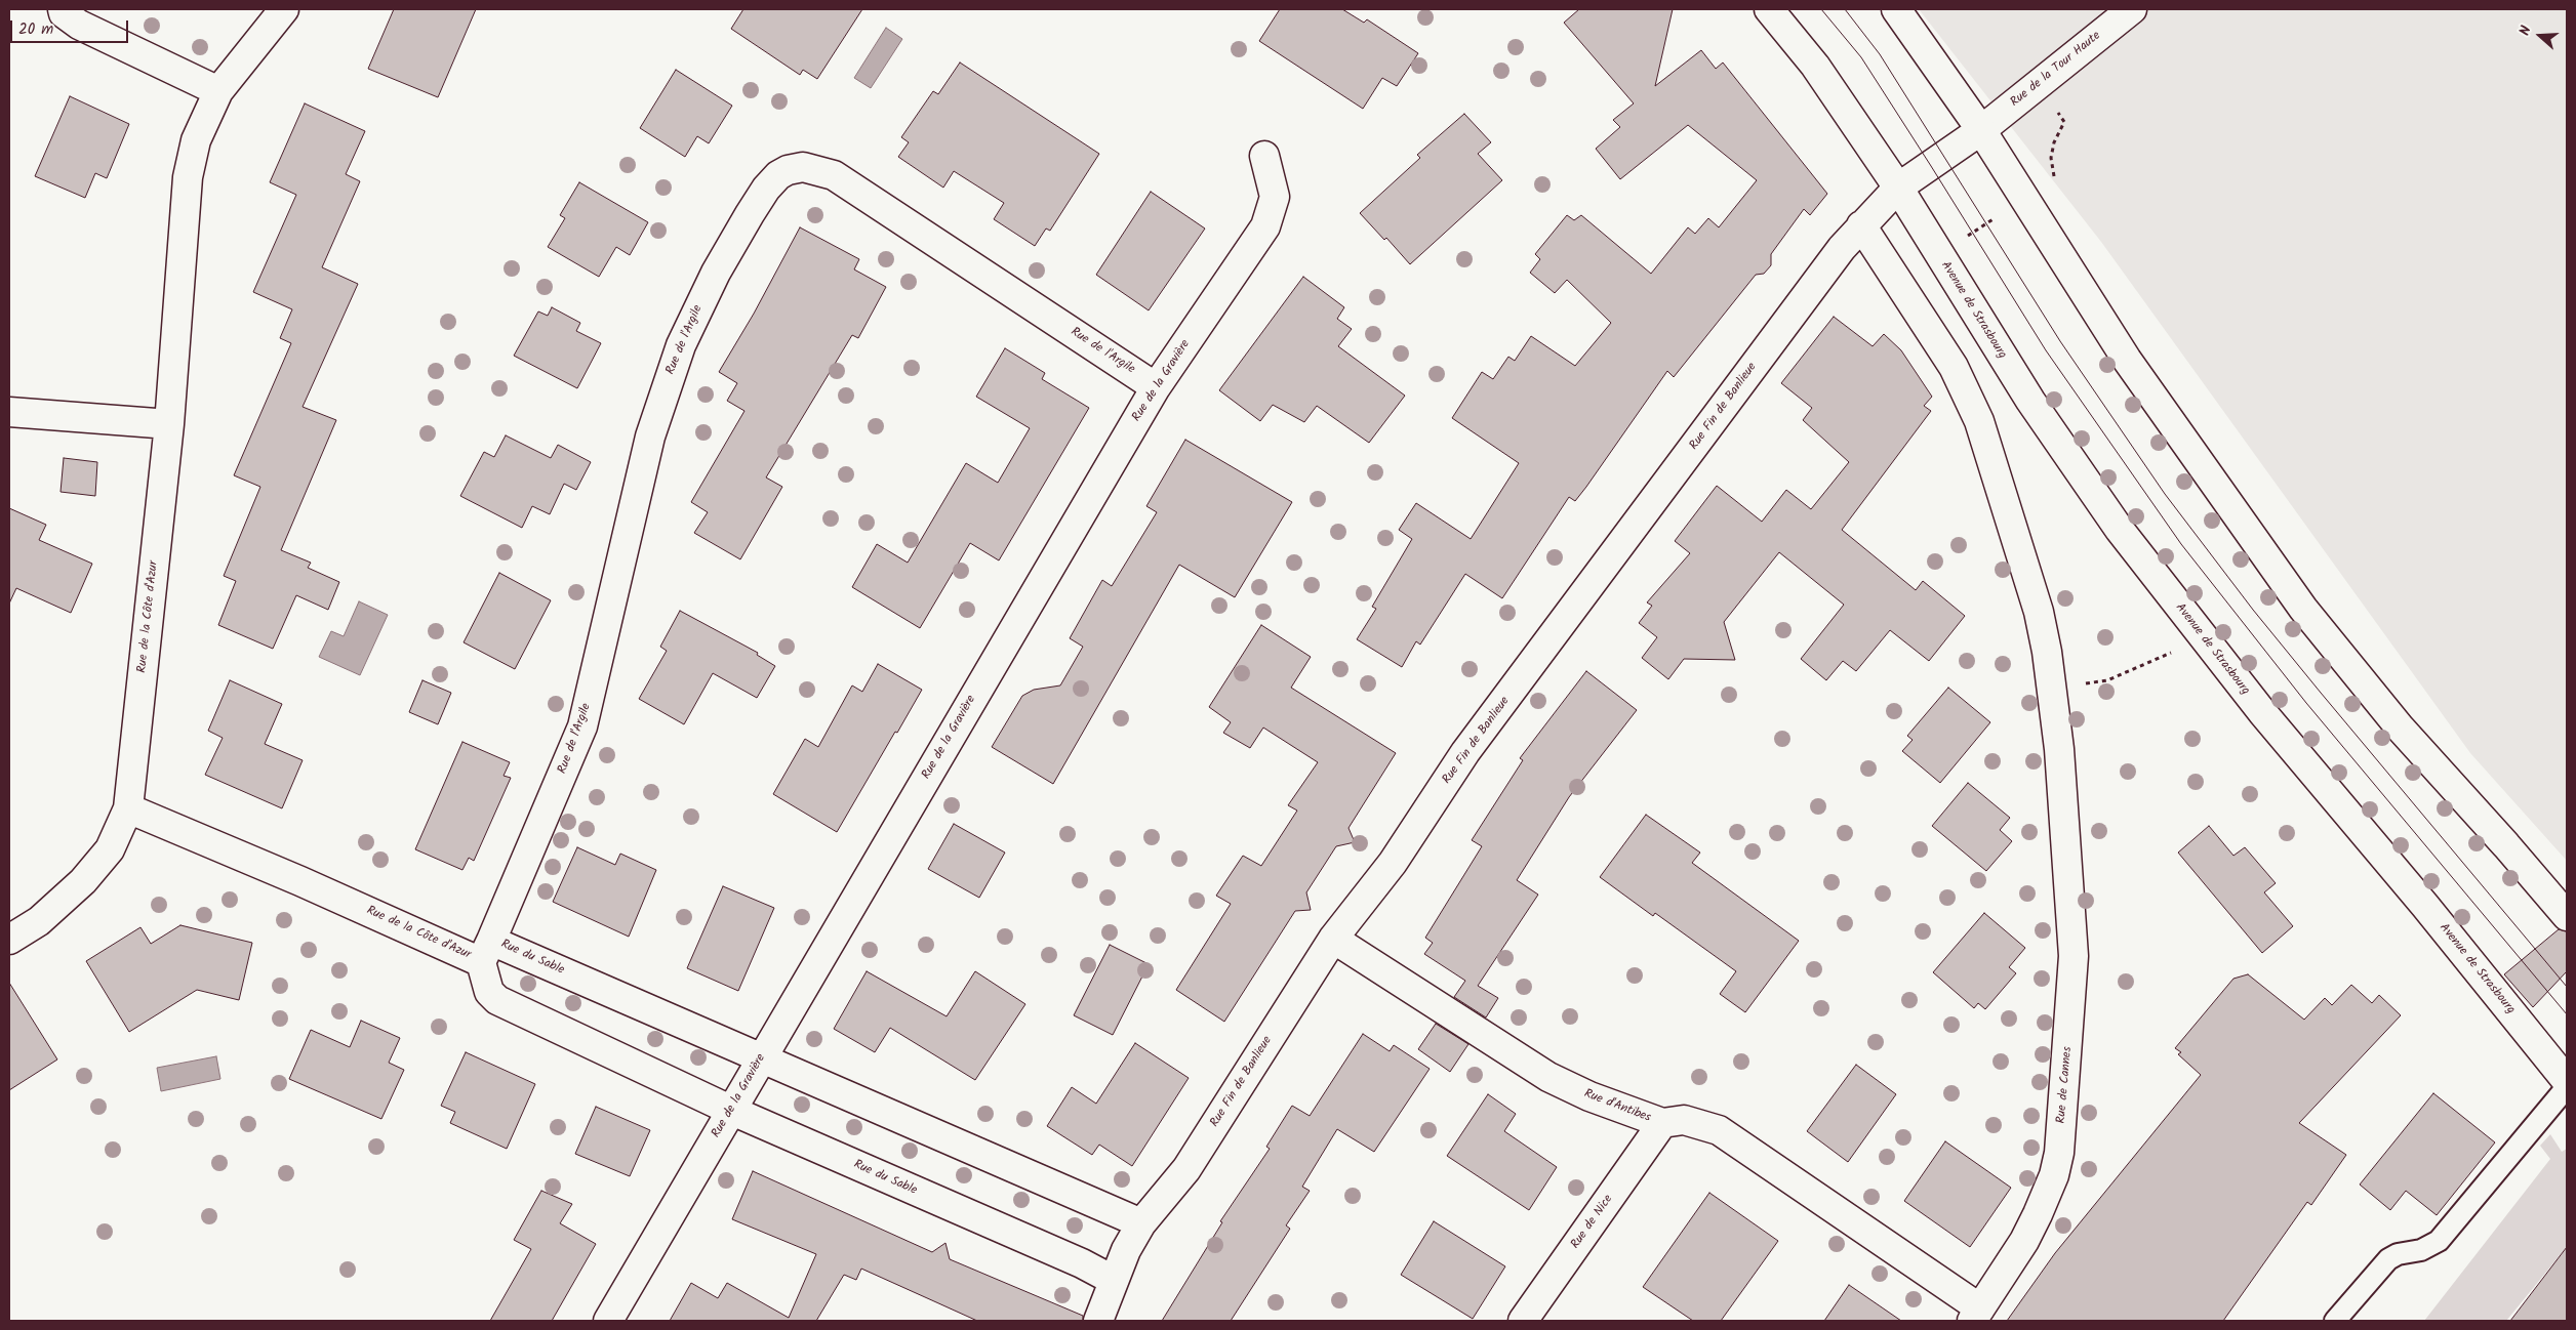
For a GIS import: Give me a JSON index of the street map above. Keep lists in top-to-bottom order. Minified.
{"streets":{"street":["Rue de la Tour Haute","Avenue de Strasbourg","Rue de l'Argile","Rue de la Gravière","Rue Fin de Banlieue","Rue de la Côte d'Azur","Rue du Sable","Rue de Cannes","Rue d'Antibes","Rue de Nice"]},"crossings":[["Avenue de Strasbourg","Rue Fin de Banlieue"],["Rue de l'Argile","Rue de la Gravière"],["Rue de l'Argile","Rue de la Côte d'Azur"],["Rue de l'Argile","Rue du Sable"],["Rue de la Gravière","Rue du Sable"],["Rue Fin de Banlieue","Rue du Sable"],["Rue Fin de Banlieue","Rue d'Antibes"],["Rue de la Côte d'Azur","Rue du Sable"],["Rue de Cannes","Rue d'Antibes"],["Rue d'Antibes","Rue de Nice"]],"scale_bar":"20 m","north":"left"}
